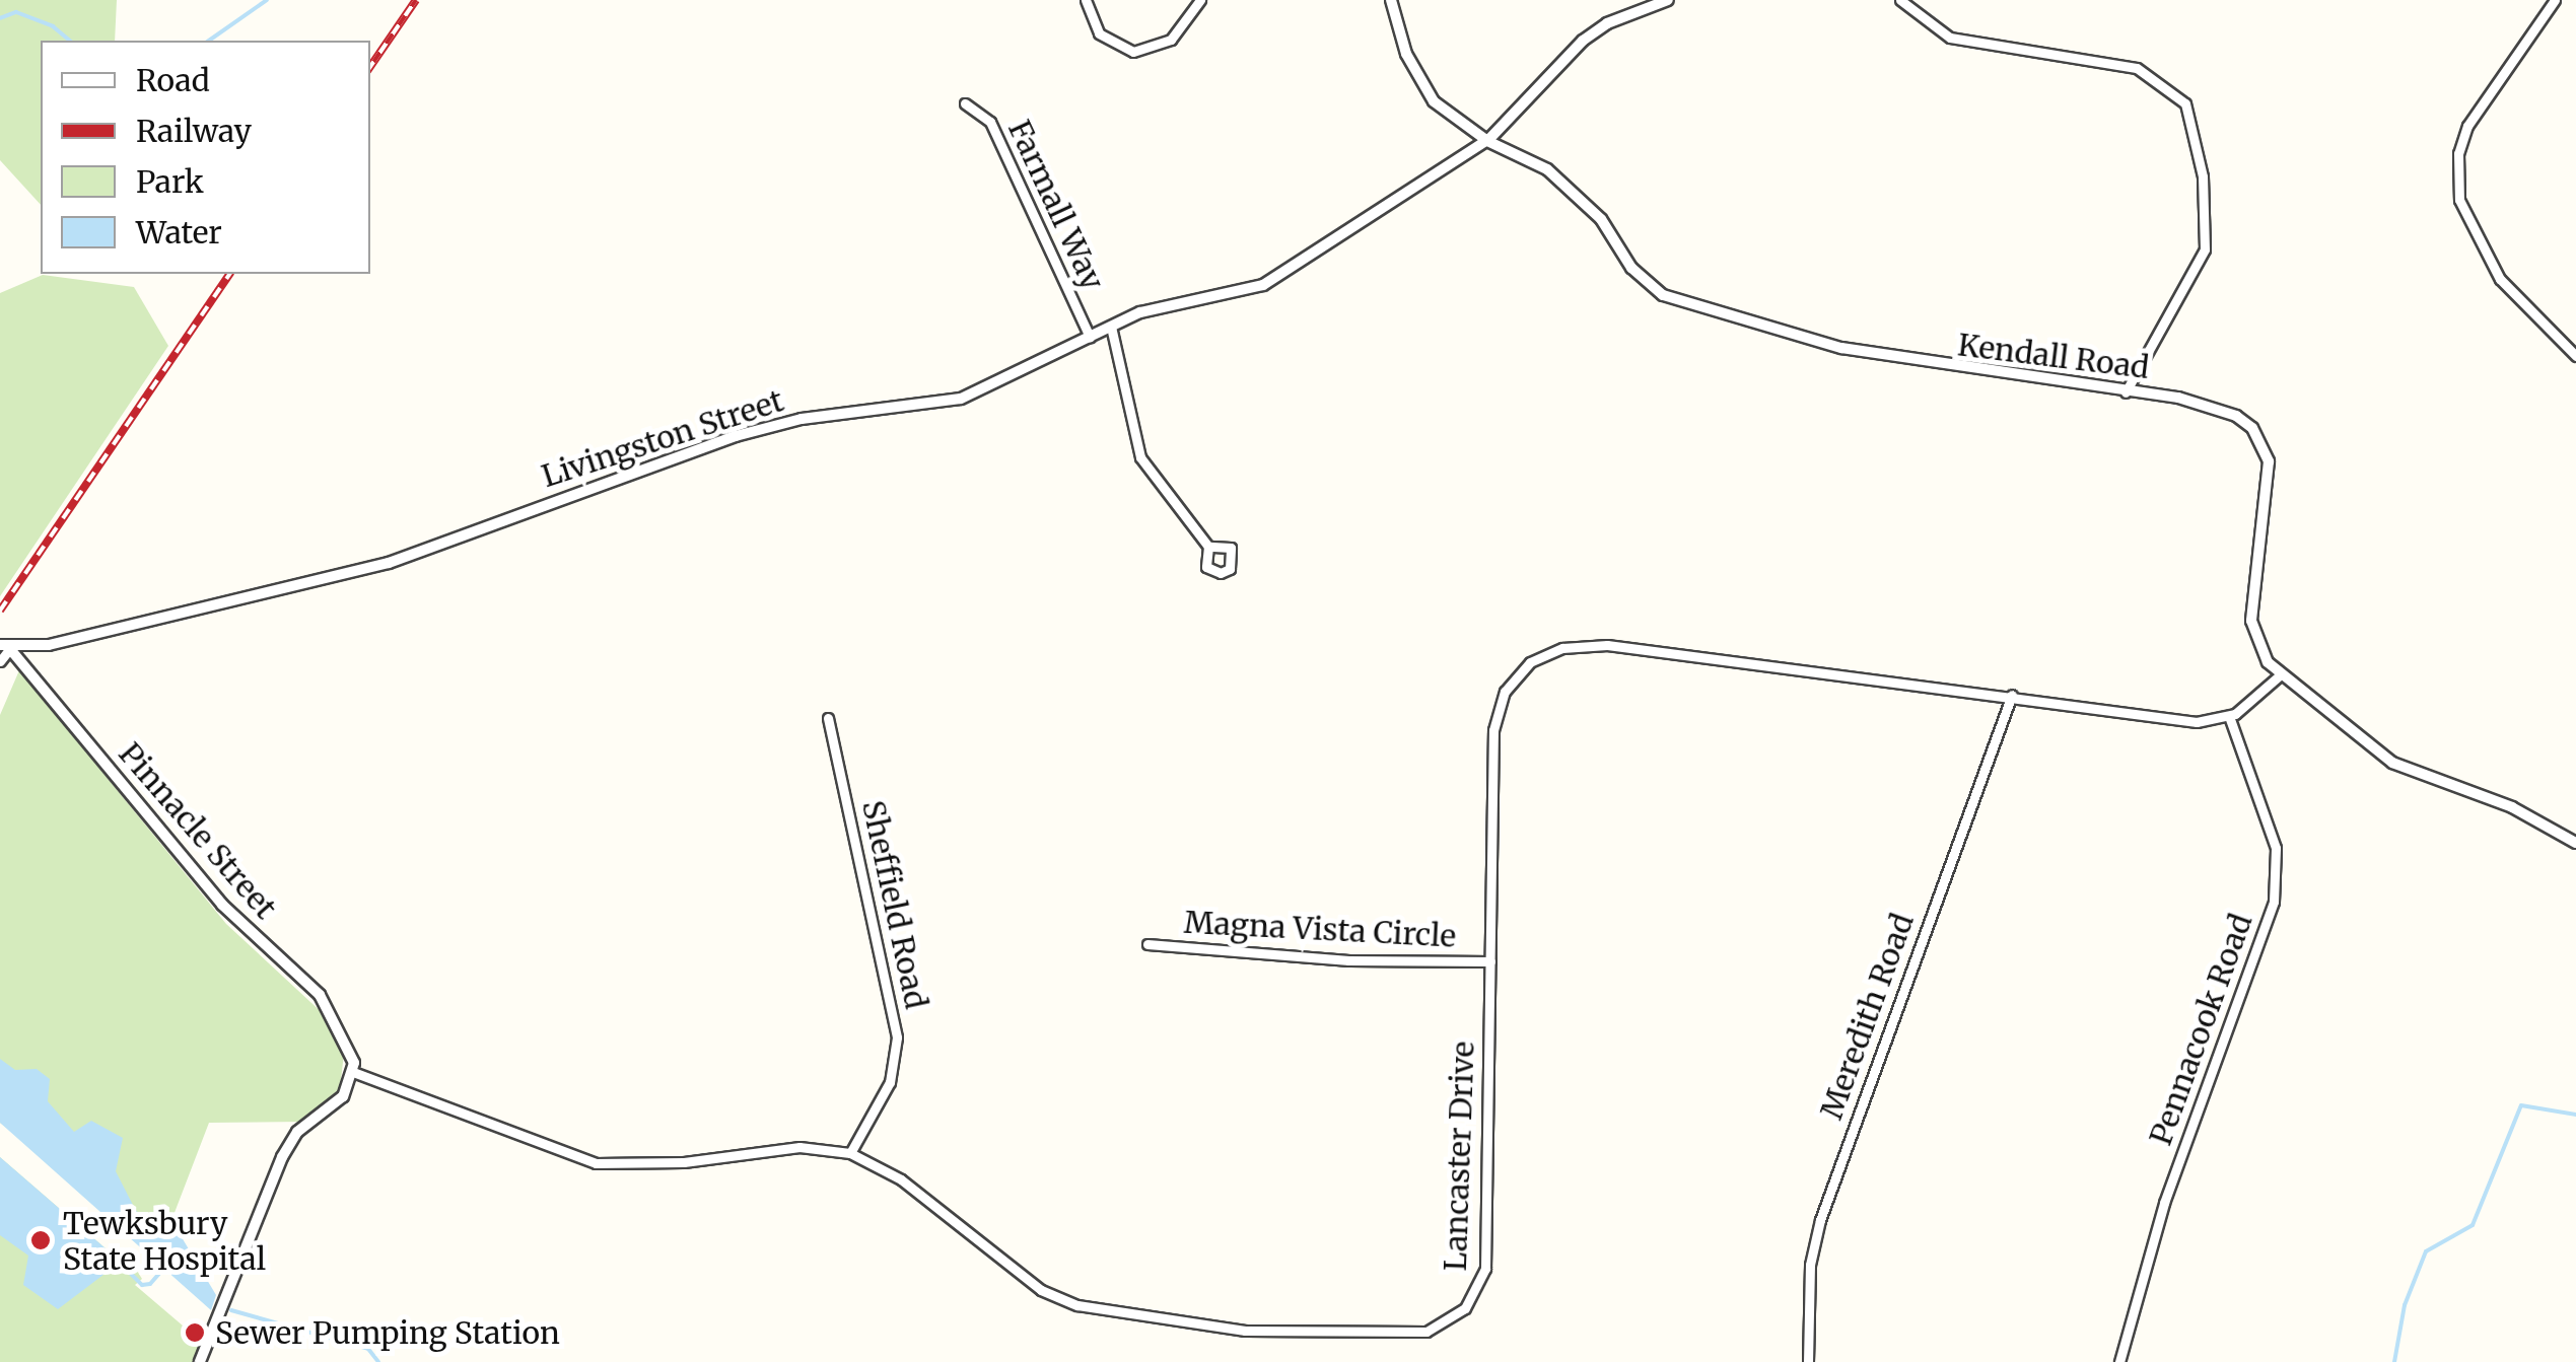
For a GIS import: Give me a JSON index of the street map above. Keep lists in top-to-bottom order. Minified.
{"streets":{"street":["Farmall Way","Kendall Road","Livingston Street","Pinnacle Street","Sheffield Road","Magna Vista Circle","Meredith Road","Pennacook Road","Lancaster Drive"]},"crossings":[["Farmall Way","Livingston Street"],["Kendall Road","Livingston Street"],["Livingston Street","Pinnacle Street"],["Pinnacle Street","Lancaster Drive"],["Sheffield Road","Lancaster Drive"],["Magna Vista Circle","Lancaster Drive"],["Meredith Road","Lancaster Drive"],["Pennacook Road","Lancaster Drive"]],"places":["Tewksbury State Hospital","Sewer Pumping Station"],"legend":["Road","Railway","Park","Water"]}
